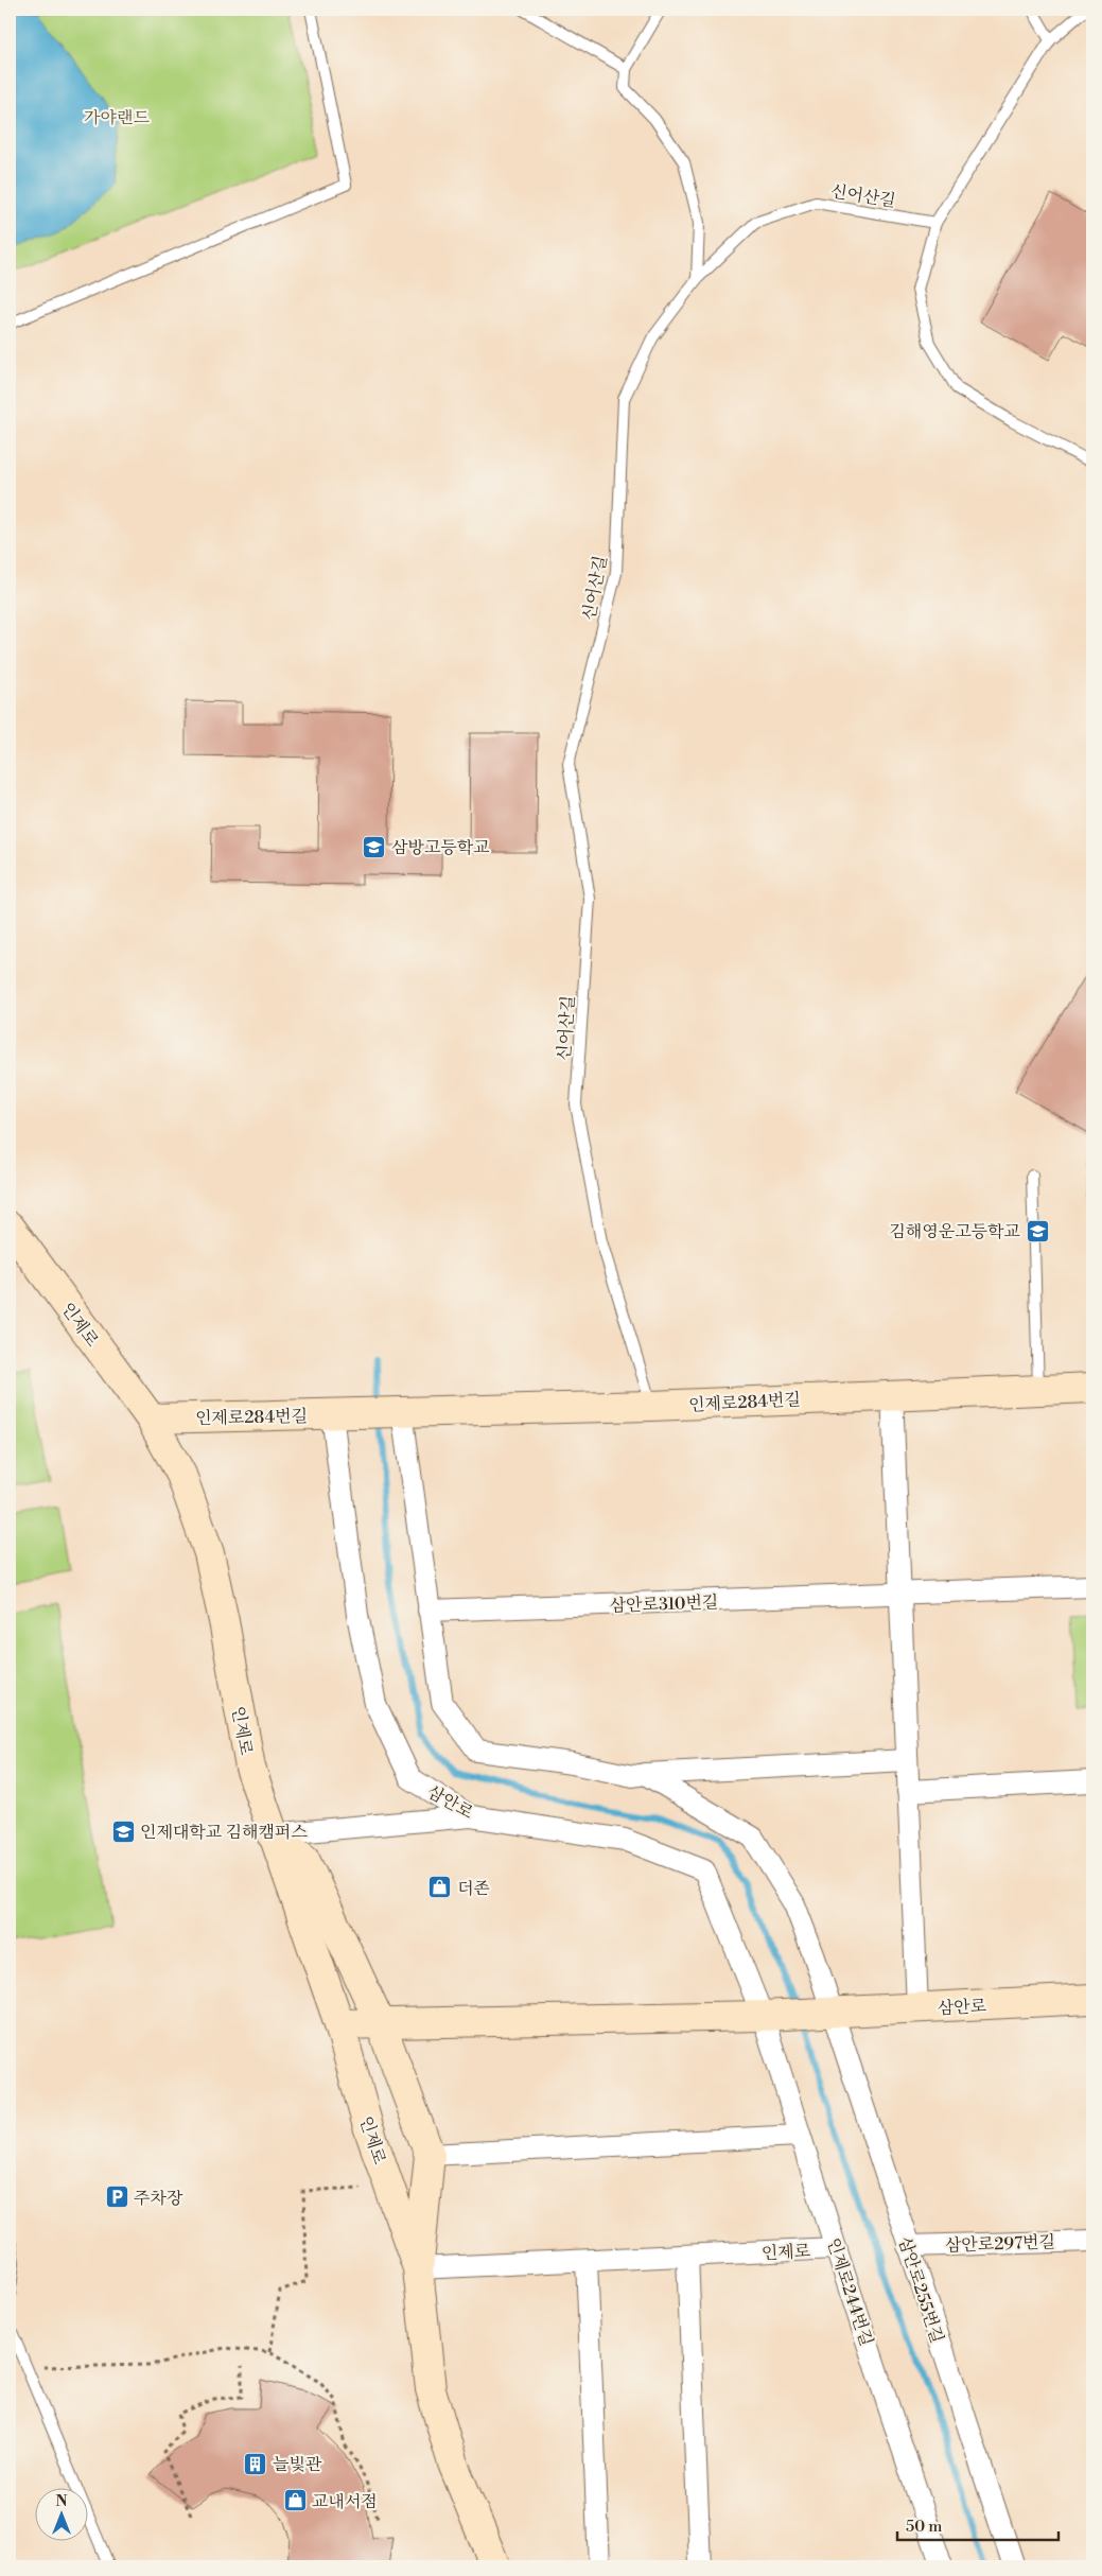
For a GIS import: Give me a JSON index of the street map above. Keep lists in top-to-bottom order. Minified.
{"streets":{"main road":["인제로","인제로284번길","삼안로"],"street":["삼안로310번길","삼안로297번길","삼안로255번길","인제로244번길"],"lane":["신어산길"]},"crossings":[["신어산길","인제로284번길"],["인제로","인제로284번길"],["인제로","인제로244번길"],["인제로284번길","삼안로"],["삼안로","삼안로255번길"],["삼안로","인제로244번길"],["삼안로297번길","삼안로255번길"]],"parks":["가야랜드"],"places":{"school or university":["삼방고등학교","김해영운고등학교","인제대학교 김해캠퍼스"],"shop":["더존","교내서점"],"parking":["주차장"],"building":["늘빛관"]},"scale_bar":"50 m","north":"top"}
